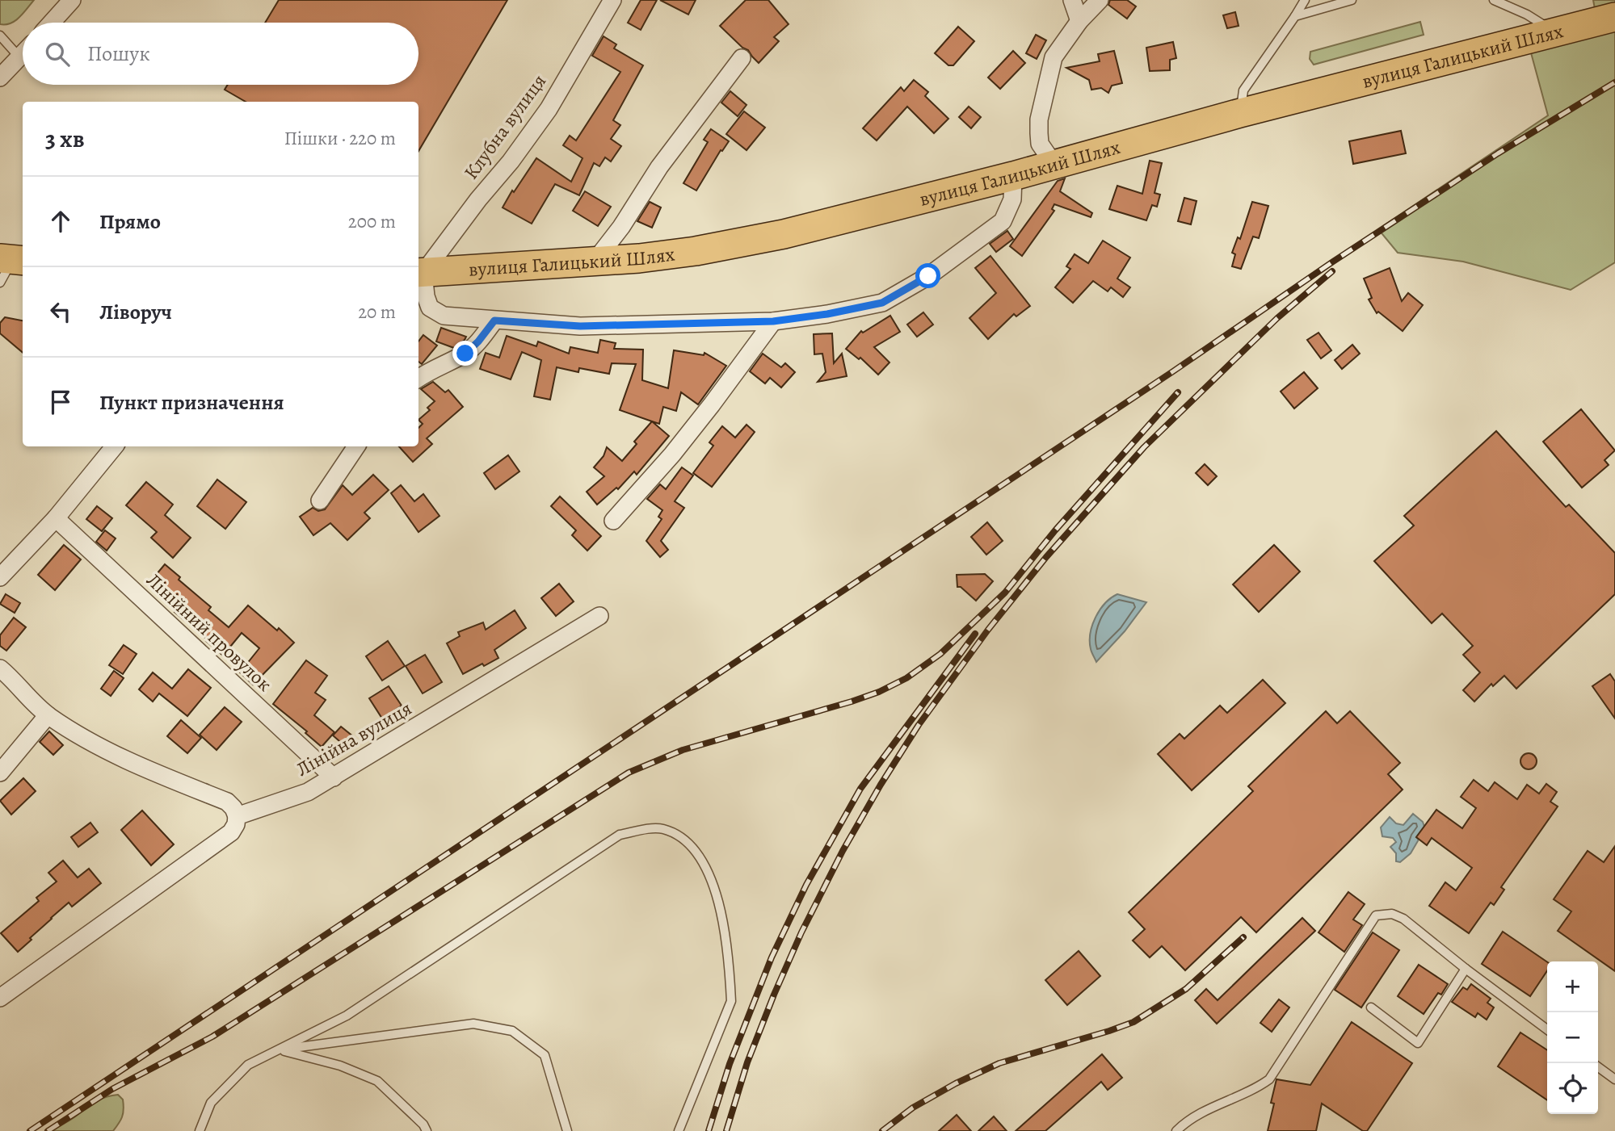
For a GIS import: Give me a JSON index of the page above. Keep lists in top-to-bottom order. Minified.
{"streets":{"highway":["вулиця Галицький Шлях"],"street":["Клубна вулиця","Лінійний провулок","Лінійна вулиця"]},"crossings":[["вулиця Галицький Шлях","Клубна вулиця"],["Лінійний провулок","Лінійна вулиця"]],"page":{"search":"Пошук","heading":["3 хв","Пішки · 220 m"],"list":[["Прямо","200 m"],["Ліворуч","20 m"],"Пункт призначення"],"map_buttons":["+","−"]}}
